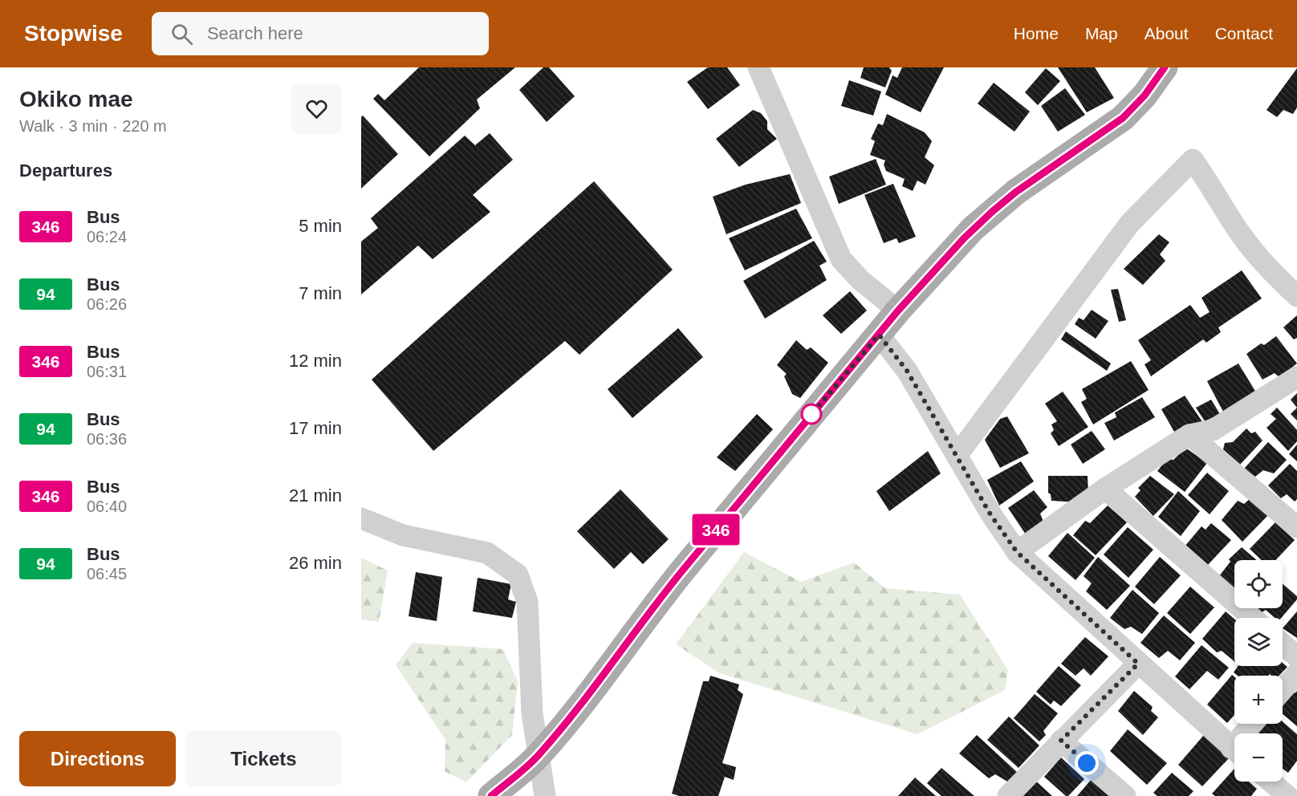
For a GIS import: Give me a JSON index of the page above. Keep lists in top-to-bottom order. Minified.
{"lines":["bus line 346"],"page":{"header":"Stopwise","search":"Search here","nav":["Home","Map","About","Contact"],"heading":[["Okiko mae","Walk · 3 min · 220 m"],"Departures"],"on_map":"346","list":[{"mark":"346","name":"Bus","note":"06:24","value":"5 min"},{"mark":"94","name":"Bus","note":"06:26","value":"7 min"},{"mark":"346","name":"Bus","note":"06:31","value":"12 min"},{"mark":"94","name":"Bus","note":"06:36","value":"17 min"},{"mark":"346","name":"Bus","note":"06:40","value":"21 min"},{"mark":"94","name":"Bus","note":"06:45","value":"26 min"}],"map_buttons":["+","−"],"buttons":["Directions","Tickets"]}}
